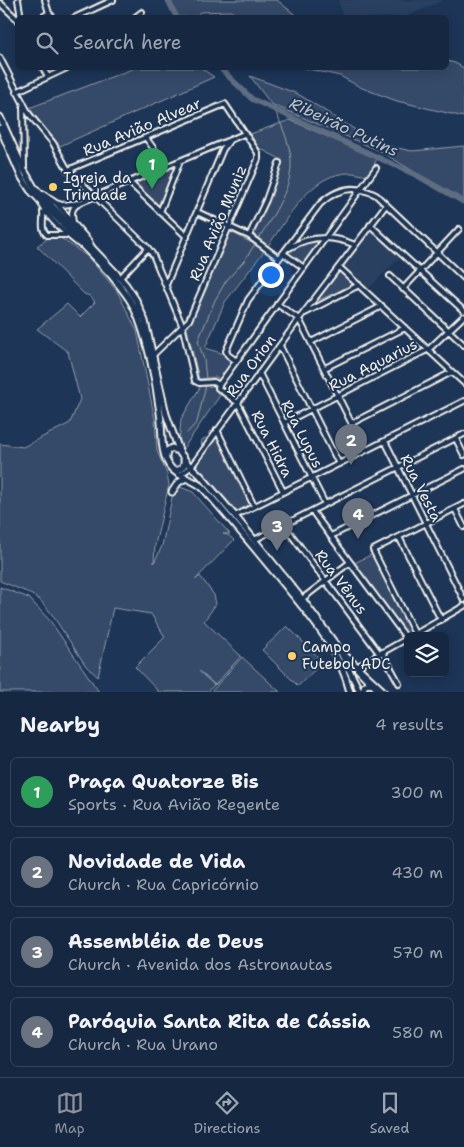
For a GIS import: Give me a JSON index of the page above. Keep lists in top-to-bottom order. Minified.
{"streets":{"street":["Rua Avião Alvear","Rua Avião Muniz","Rua Aquarius","Rua Orion","Rua Lupus","Rua Hidra","Rua Vesta","Rua Vênus"]},"crossings":[["Rua Avião Alvear","Rua Avião Muniz"],["Rua Aquarius","Rua Lupus"],["Rua Orion","Rua Lupus"],["Rua Orion","Rua Hidra"]],"water":["Ribeirão Putins"],"places":["Igreja da Trindade","Campo Futebol ADC"],"page":{"search":"Search here","pins":["1","2","4","3"],"heading":["Nearby","4 results"],"list":[{"mark":"1","name":"Praça Quatorze Bis","note":"Sports · Rua Avião Regente","value":"300 m"},{"mark":"2","name":"Novidade de Vida","note":"Church · Rua Capricórnio","value":"430 m"},{"mark":"3","name":"Assembléia de Deus","note":"Church · Avenida dos Astronautas","value":"570 m"},{"mark":"4","name":"Paróquia Santa Rita de Cássia","note":"Church · Rua Urano","value":"580 m"}],"nav":["Map","Directions","Saved"]}}
